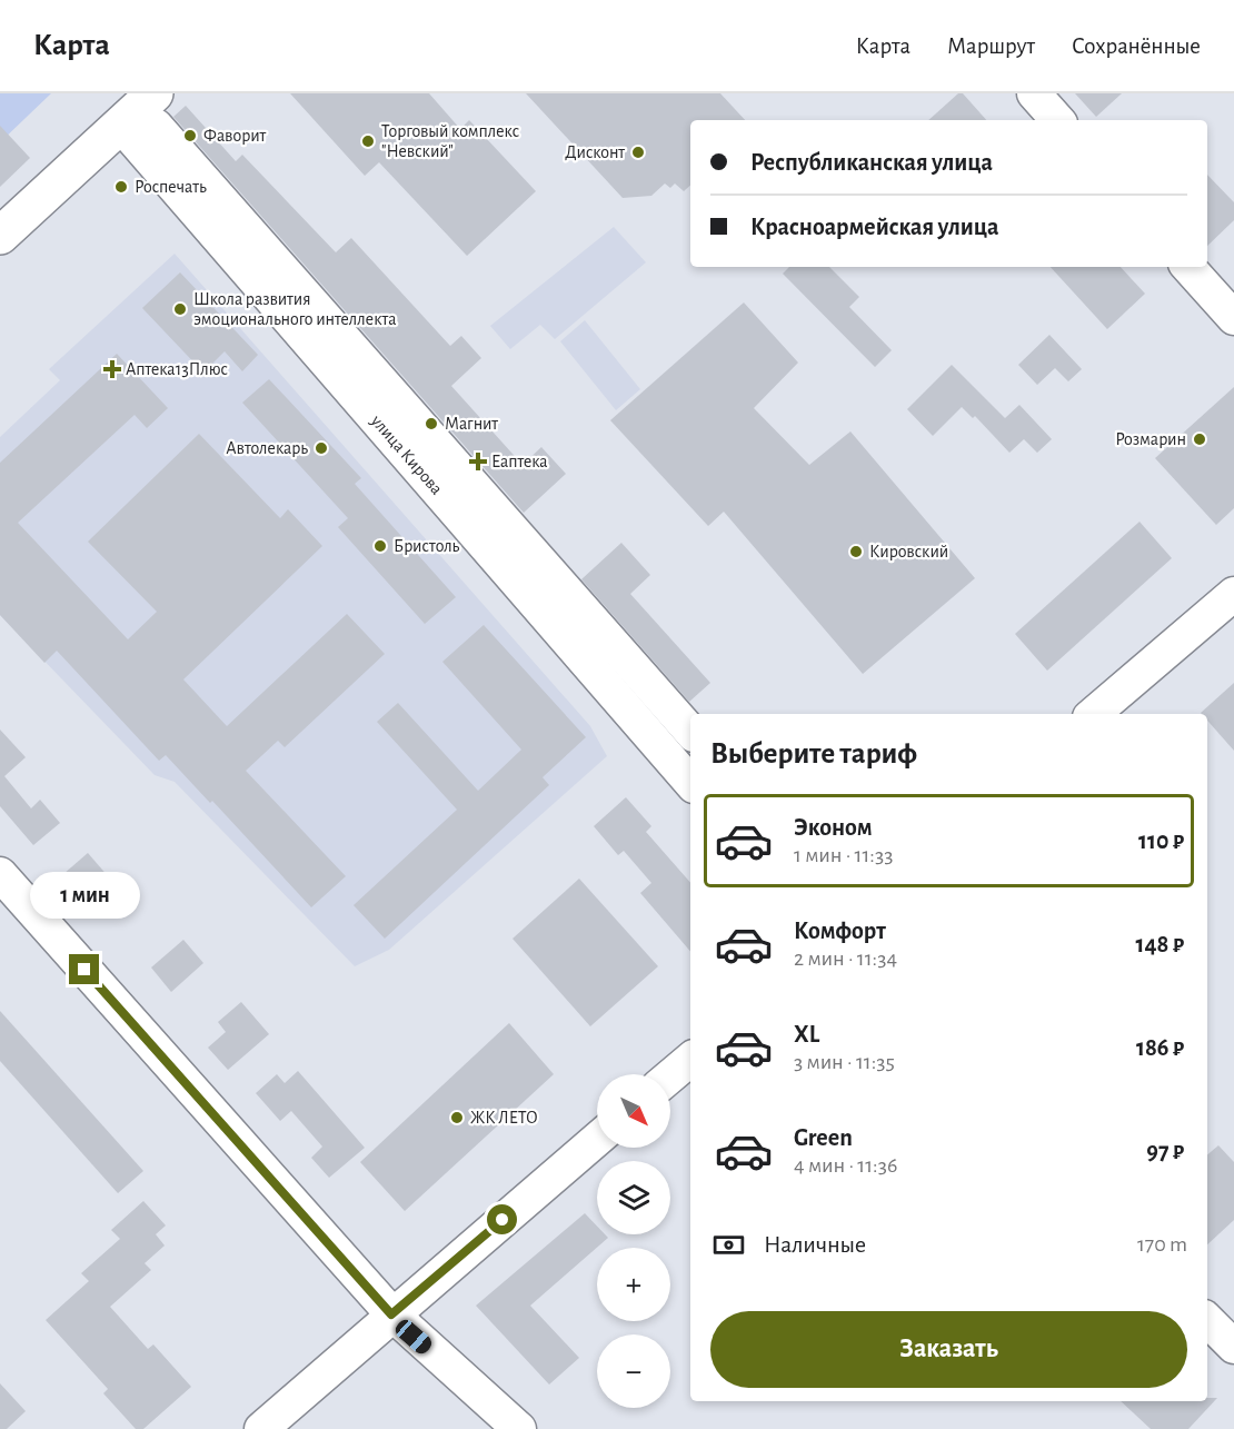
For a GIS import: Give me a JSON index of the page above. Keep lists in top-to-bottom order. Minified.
{"streets":{"street":["улица Кирова"]},"places":{"other":["Фаворит","Торговый комплекс \"Невский\"","Дисконт","Роспечать","Школа развития эмоционального интеллекта","Магнит","Розмарин","Автолекарь","Бристоль","Кировский","ЖК ЛЕТО"],"health":["Аптека13Плюс","Еаптека"]},"north":"bottom right","page":{"header":"Карта","nav":["Карта","Маршрут","Сохранённые"],"banner":["Республиканская улица","Красноармейская улица"],"heading":"Выберите тариф","list":[{"name":"Эконом","note":"1 мин · 11:33","value":"110 ₽"},{"name":"Комфорт","note":"2 мин · 11:34","value":"148 ₽"},{"name":"XL","note":"3 мин · 11:35","value":"186 ₽"},{"name":"Green","note":"4 мин · 11:36","value":"97 ₽"}],"bubble":"1 мин","map_buttons":["+","−"],"pay":["Наличные","170 m"],"buttons":"Заказать"}}
